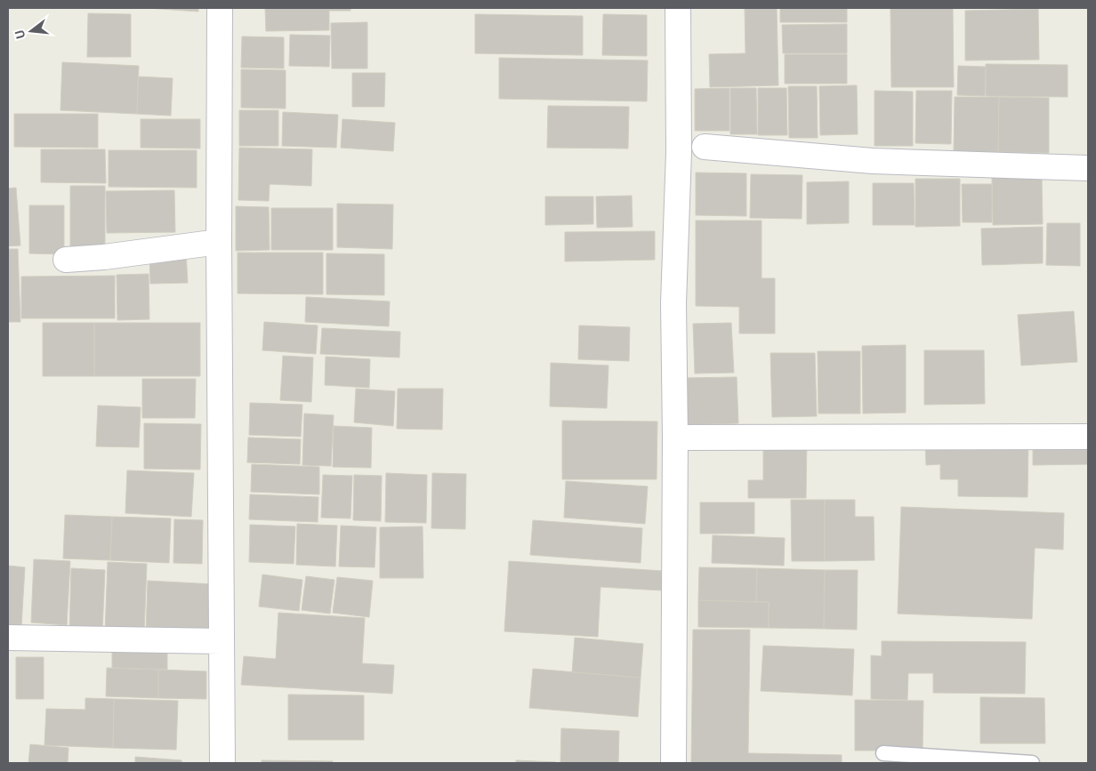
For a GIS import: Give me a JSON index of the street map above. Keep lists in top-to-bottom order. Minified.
{"north":"left"}
